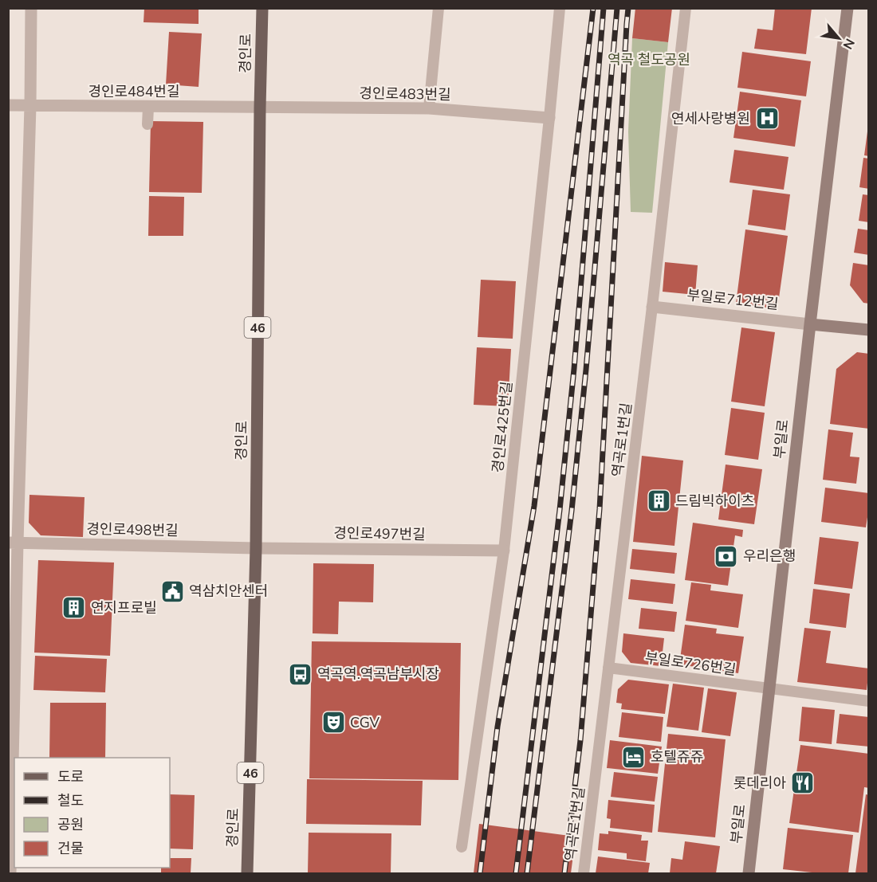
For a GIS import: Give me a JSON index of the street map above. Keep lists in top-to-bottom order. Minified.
{"streets":{"main road":["경인로","46"],"street":["경인로484번길","경인로483번길","부일로712번길","부일로","경인로498번길","경인로497번길"],"lane":["경인로425번길","역곡로1번길","부일로726번길"]},"crossings":[["경인로","경인로484번길"],["경인로","경인로483번길"],["경인로","경인로498번길"],["경인로","경인로497번길"],["경인로484번길","경인로483번길"],["경인로483번길","경인로425번길"],["부일로712번길","부일로"],["부일로712번길","역곡로1번길"],["경인로425번길","경인로497번길"],["부일로","부일로726번길"],["역곡로1번길","부일로726번길"],["경인로498번길","경인로497번길"]],"parks":["역곡 철도공원"],"places":{"hospital":["연세사랑병원"],"building":["드림빅하이츠","연지프로빌"],"bank":["우리은행"],"public building":["역삼치안센터"],"bus stop":["역곡역.역곡남부시장"],"theatre":["CGV"],"hotel":["호텔쥬쥬"],"restaurant":["롯데리아"]},"legend":["도로","철도","공원","건물"],"north":"bottom right"}
